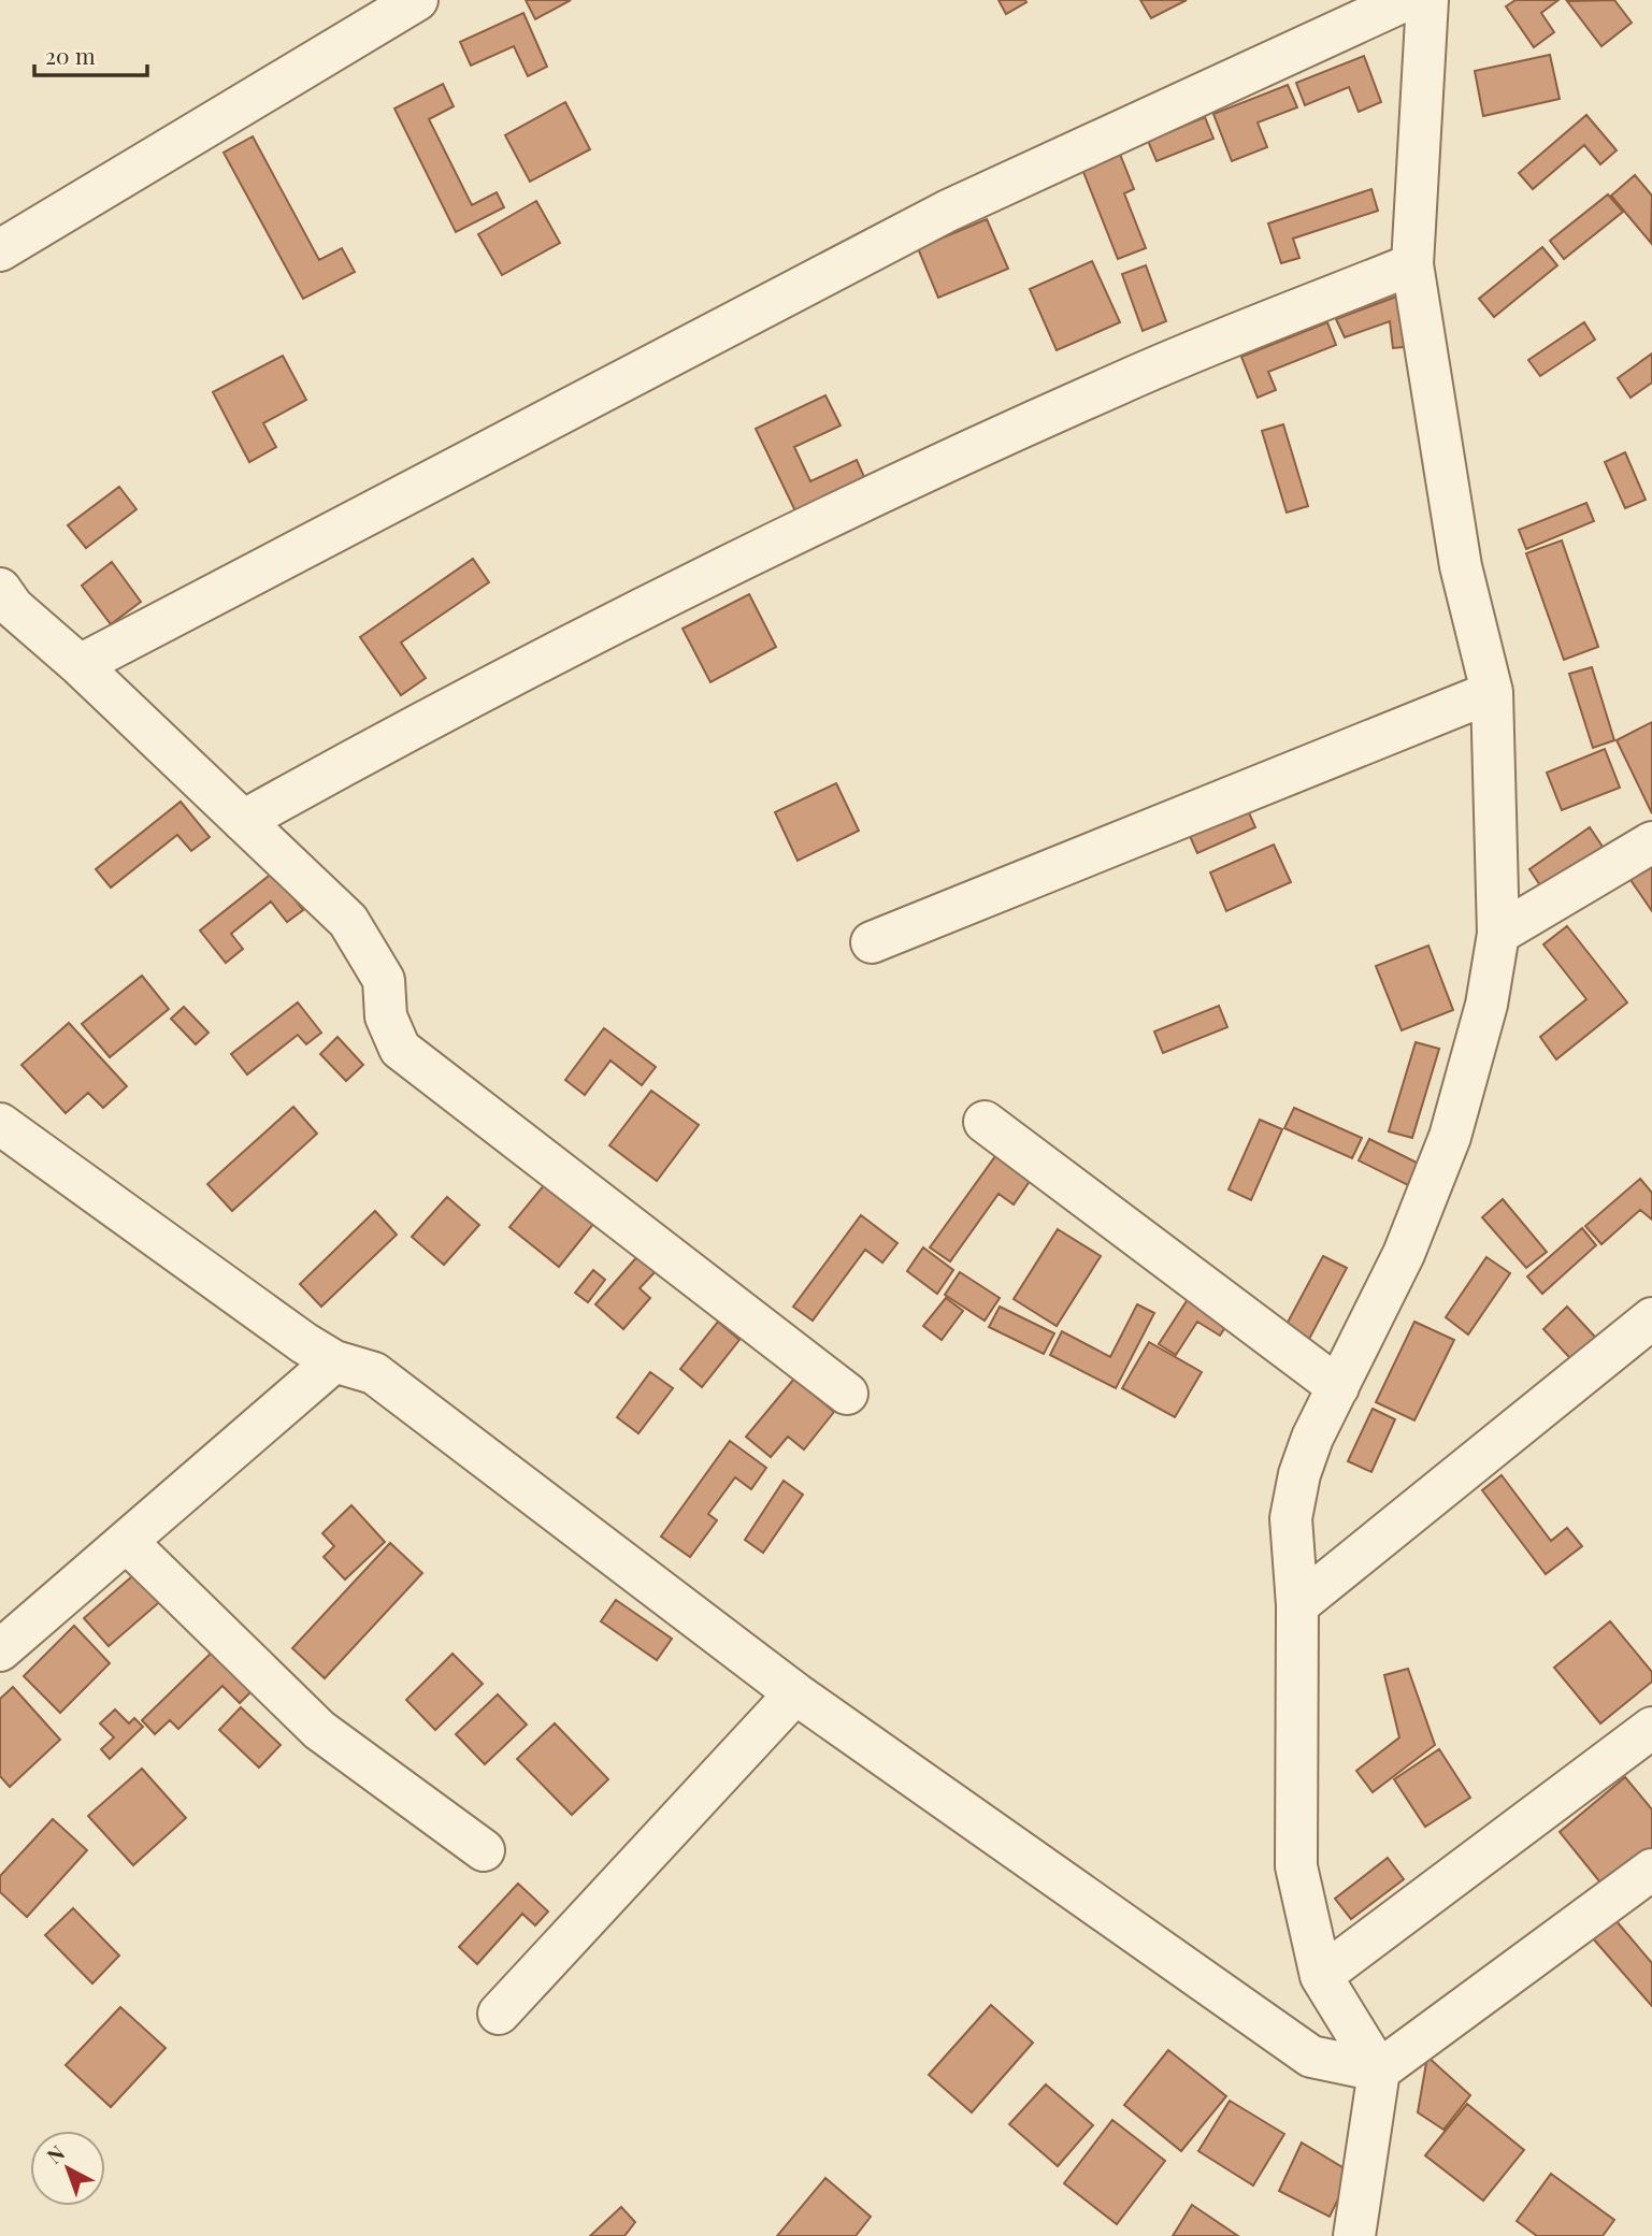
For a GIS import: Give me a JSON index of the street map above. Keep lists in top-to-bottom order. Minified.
{"scale_bar":"20 m","north":"top left"}
